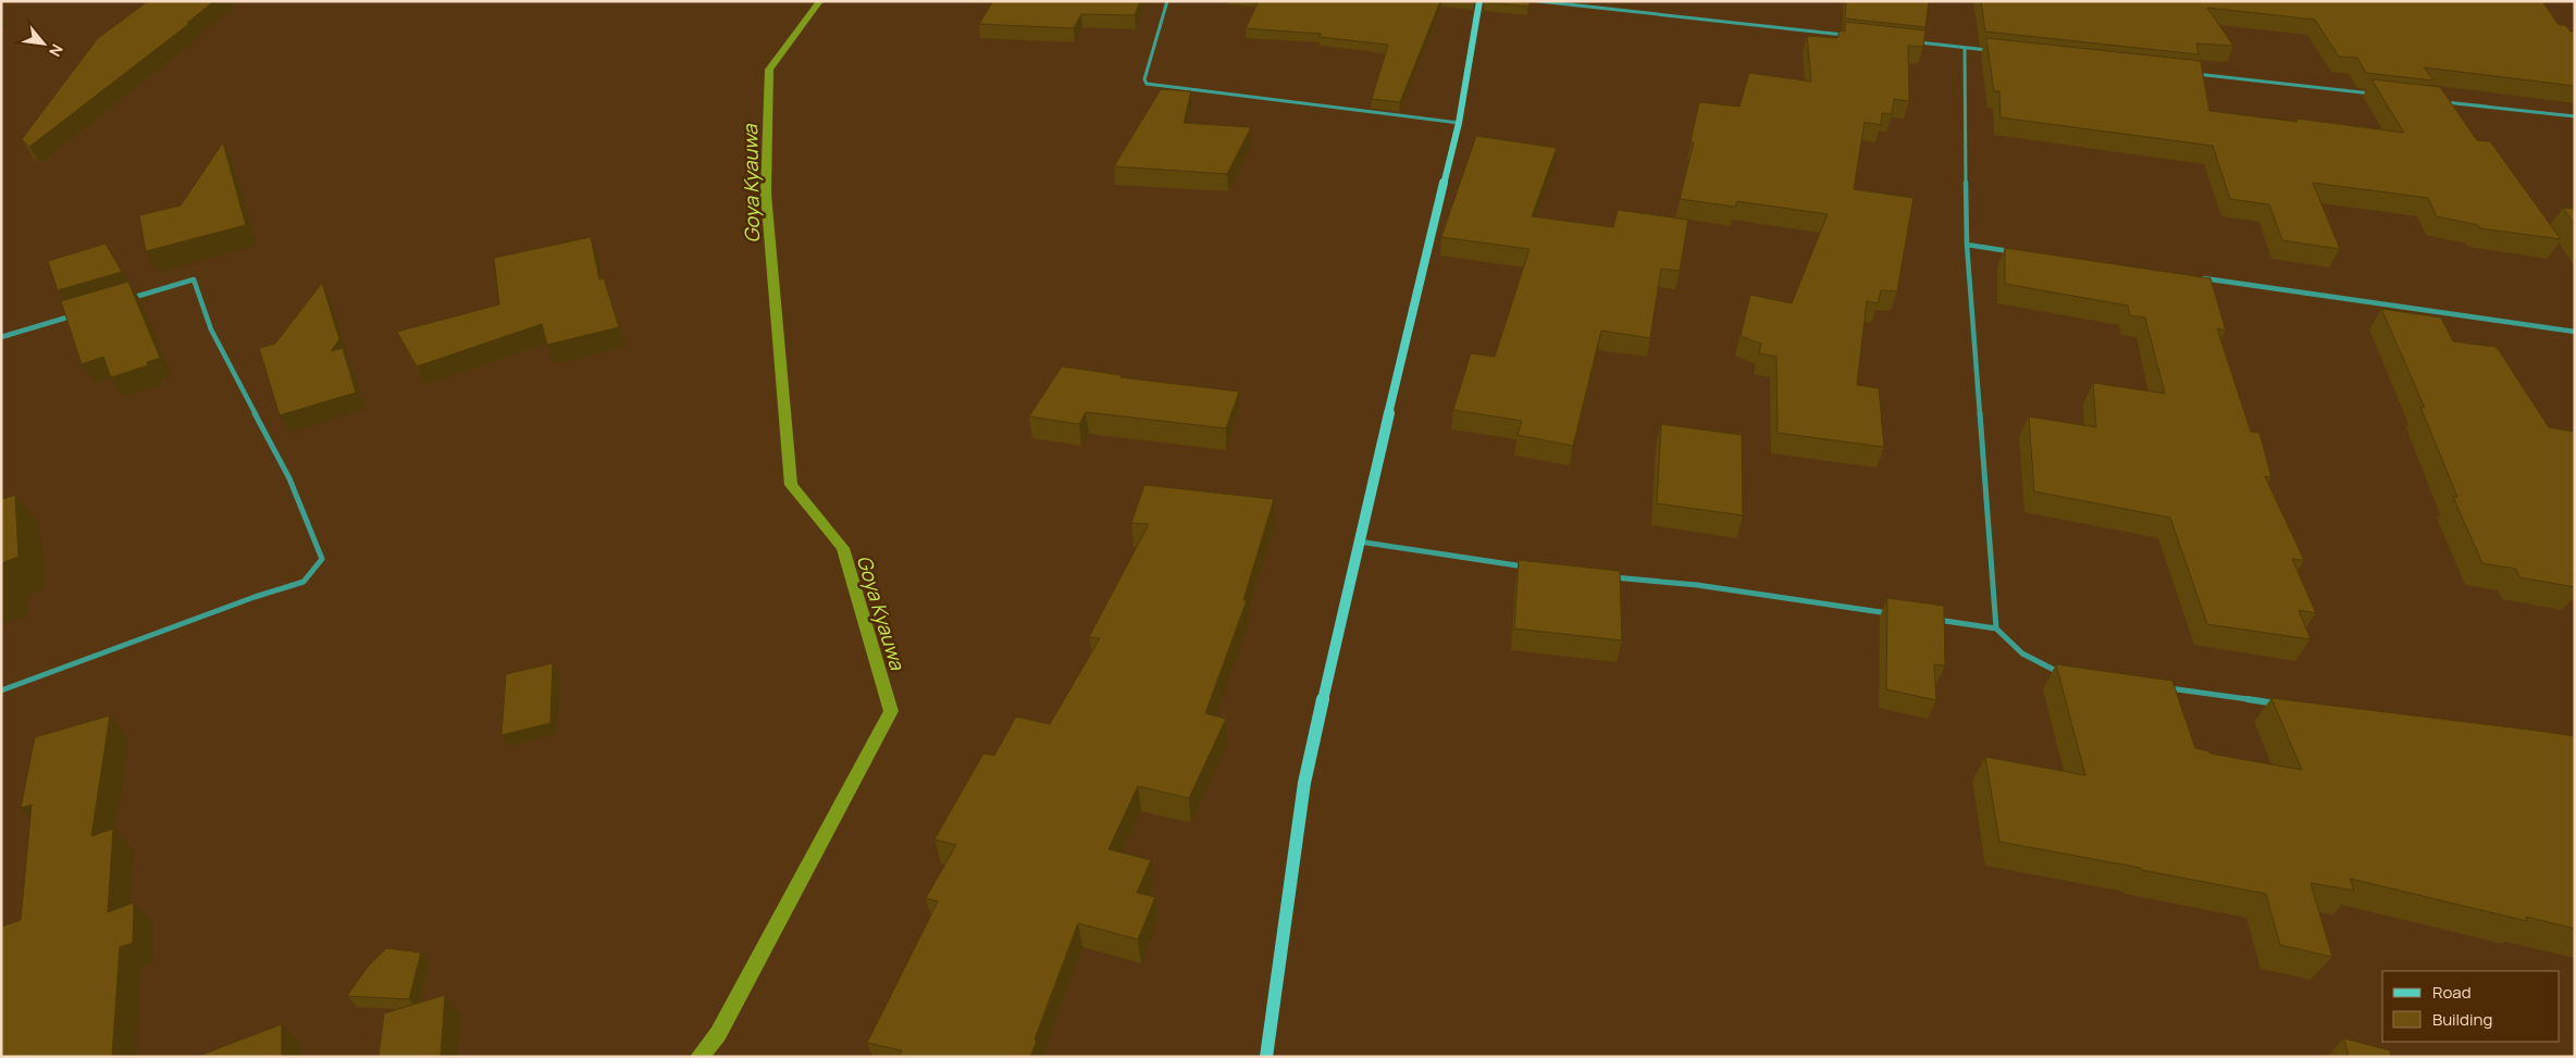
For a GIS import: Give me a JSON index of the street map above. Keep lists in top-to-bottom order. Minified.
{"water":["Goya Kyauwa"],"legend":["Road","Building"],"north":"bottom right"}
